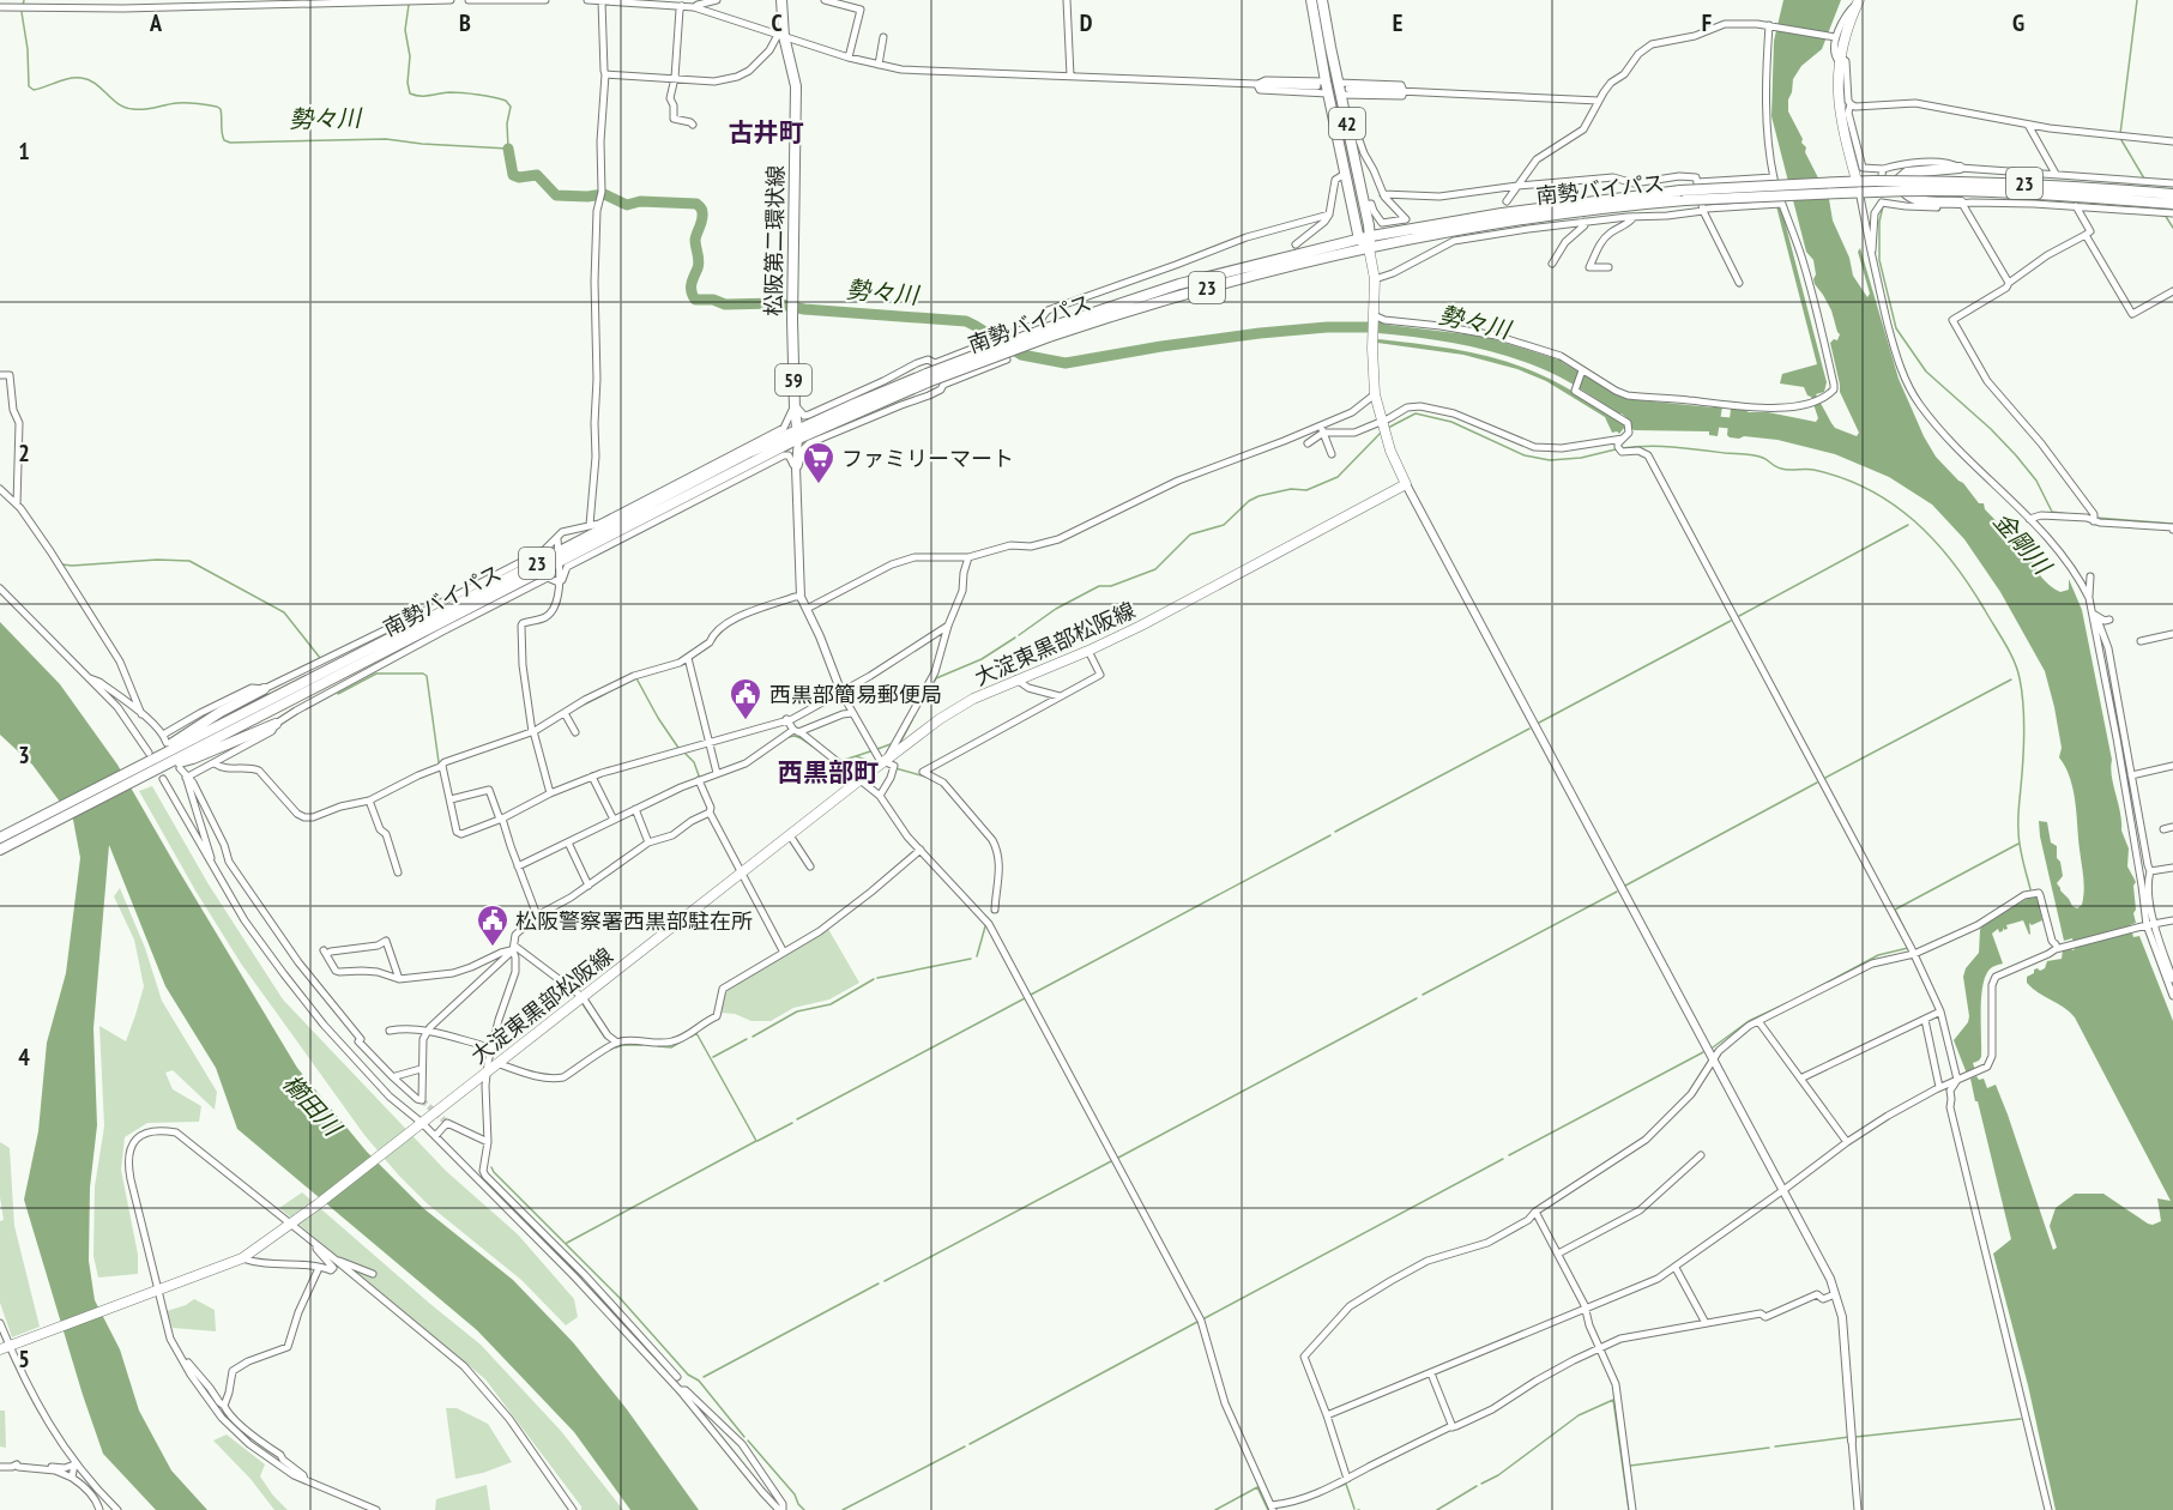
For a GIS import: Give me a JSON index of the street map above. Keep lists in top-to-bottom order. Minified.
{"streets":{"main road":["42","23","南勢バイパス","松阪第二環状線","59","大淀東黒部松阪線"]},"crossings":[["42","南勢バイパス"],["南勢バイパス","松阪第二環状線"]],"districts":["古井町","西黒部町"],"water":["勢々川","金剛川","櫛田川"],"places":{"supermarket":["ファミリーマート"],"public building":["西黒部簡易郵便局","松阪警察署西黒部駐在所"]},"grid":{"columns":["A","B","C","D","E","F","G"],"rows":["1","2","3","4","5"]}}
